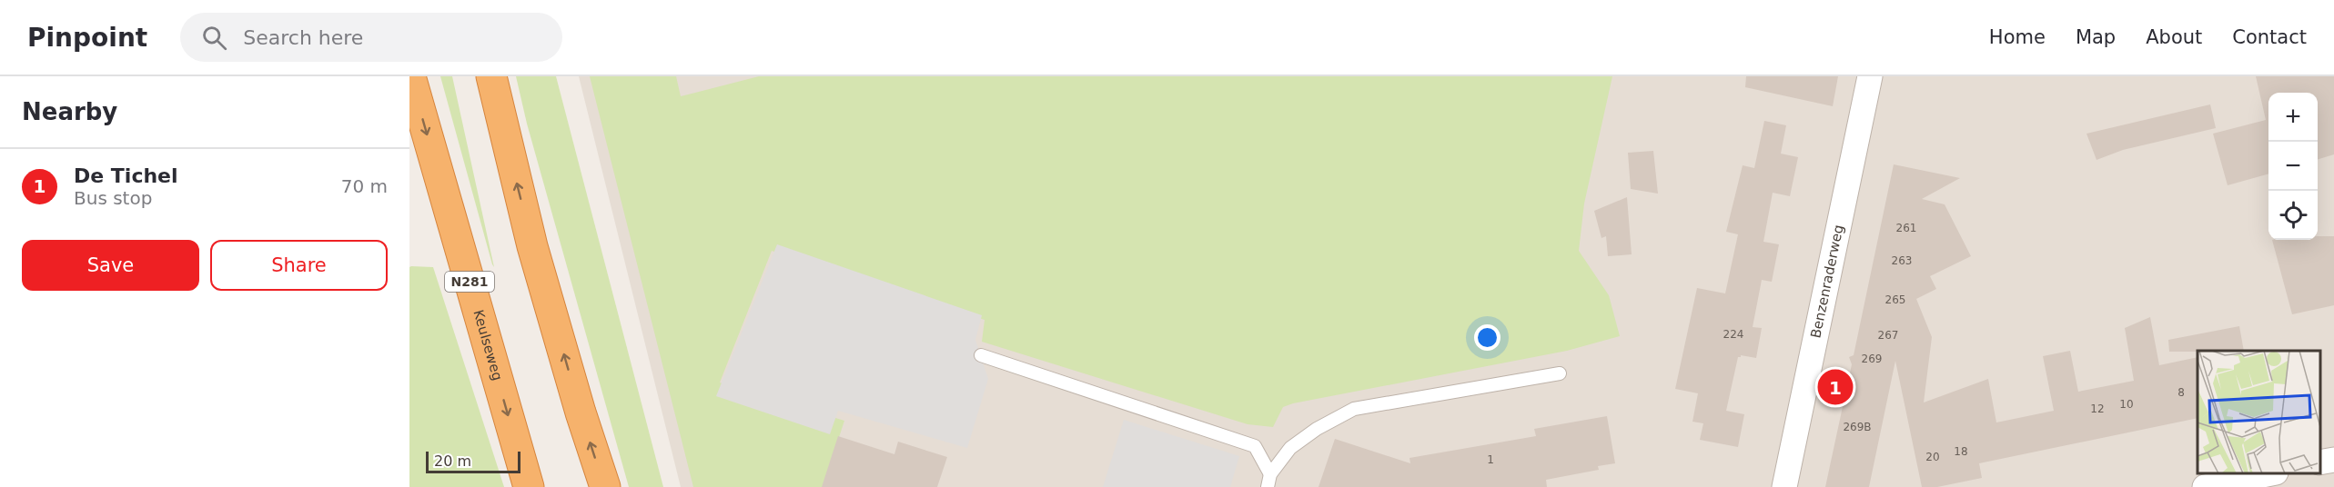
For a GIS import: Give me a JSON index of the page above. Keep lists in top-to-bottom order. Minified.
{"streets":{"highway":["N281","Keulseweg"],"street":["Benzenraderweg"]},"house_numbers":["261","263","265","224","267","269","8","10","12","269B","18","20","1"],"scale_bar":"20 m","page":{"header":"Pinpoint","search":"Search here","nav":["Home","Map","About","Contact"],"heading":"Nearby","map_buttons":["+","−"],"list":[{"mark":"1","name":"De Tichel","note":"Bus stop","value":"70 m"}],"buttons":["Save","Share"],"pins":"1","scale":"20 m"}}
